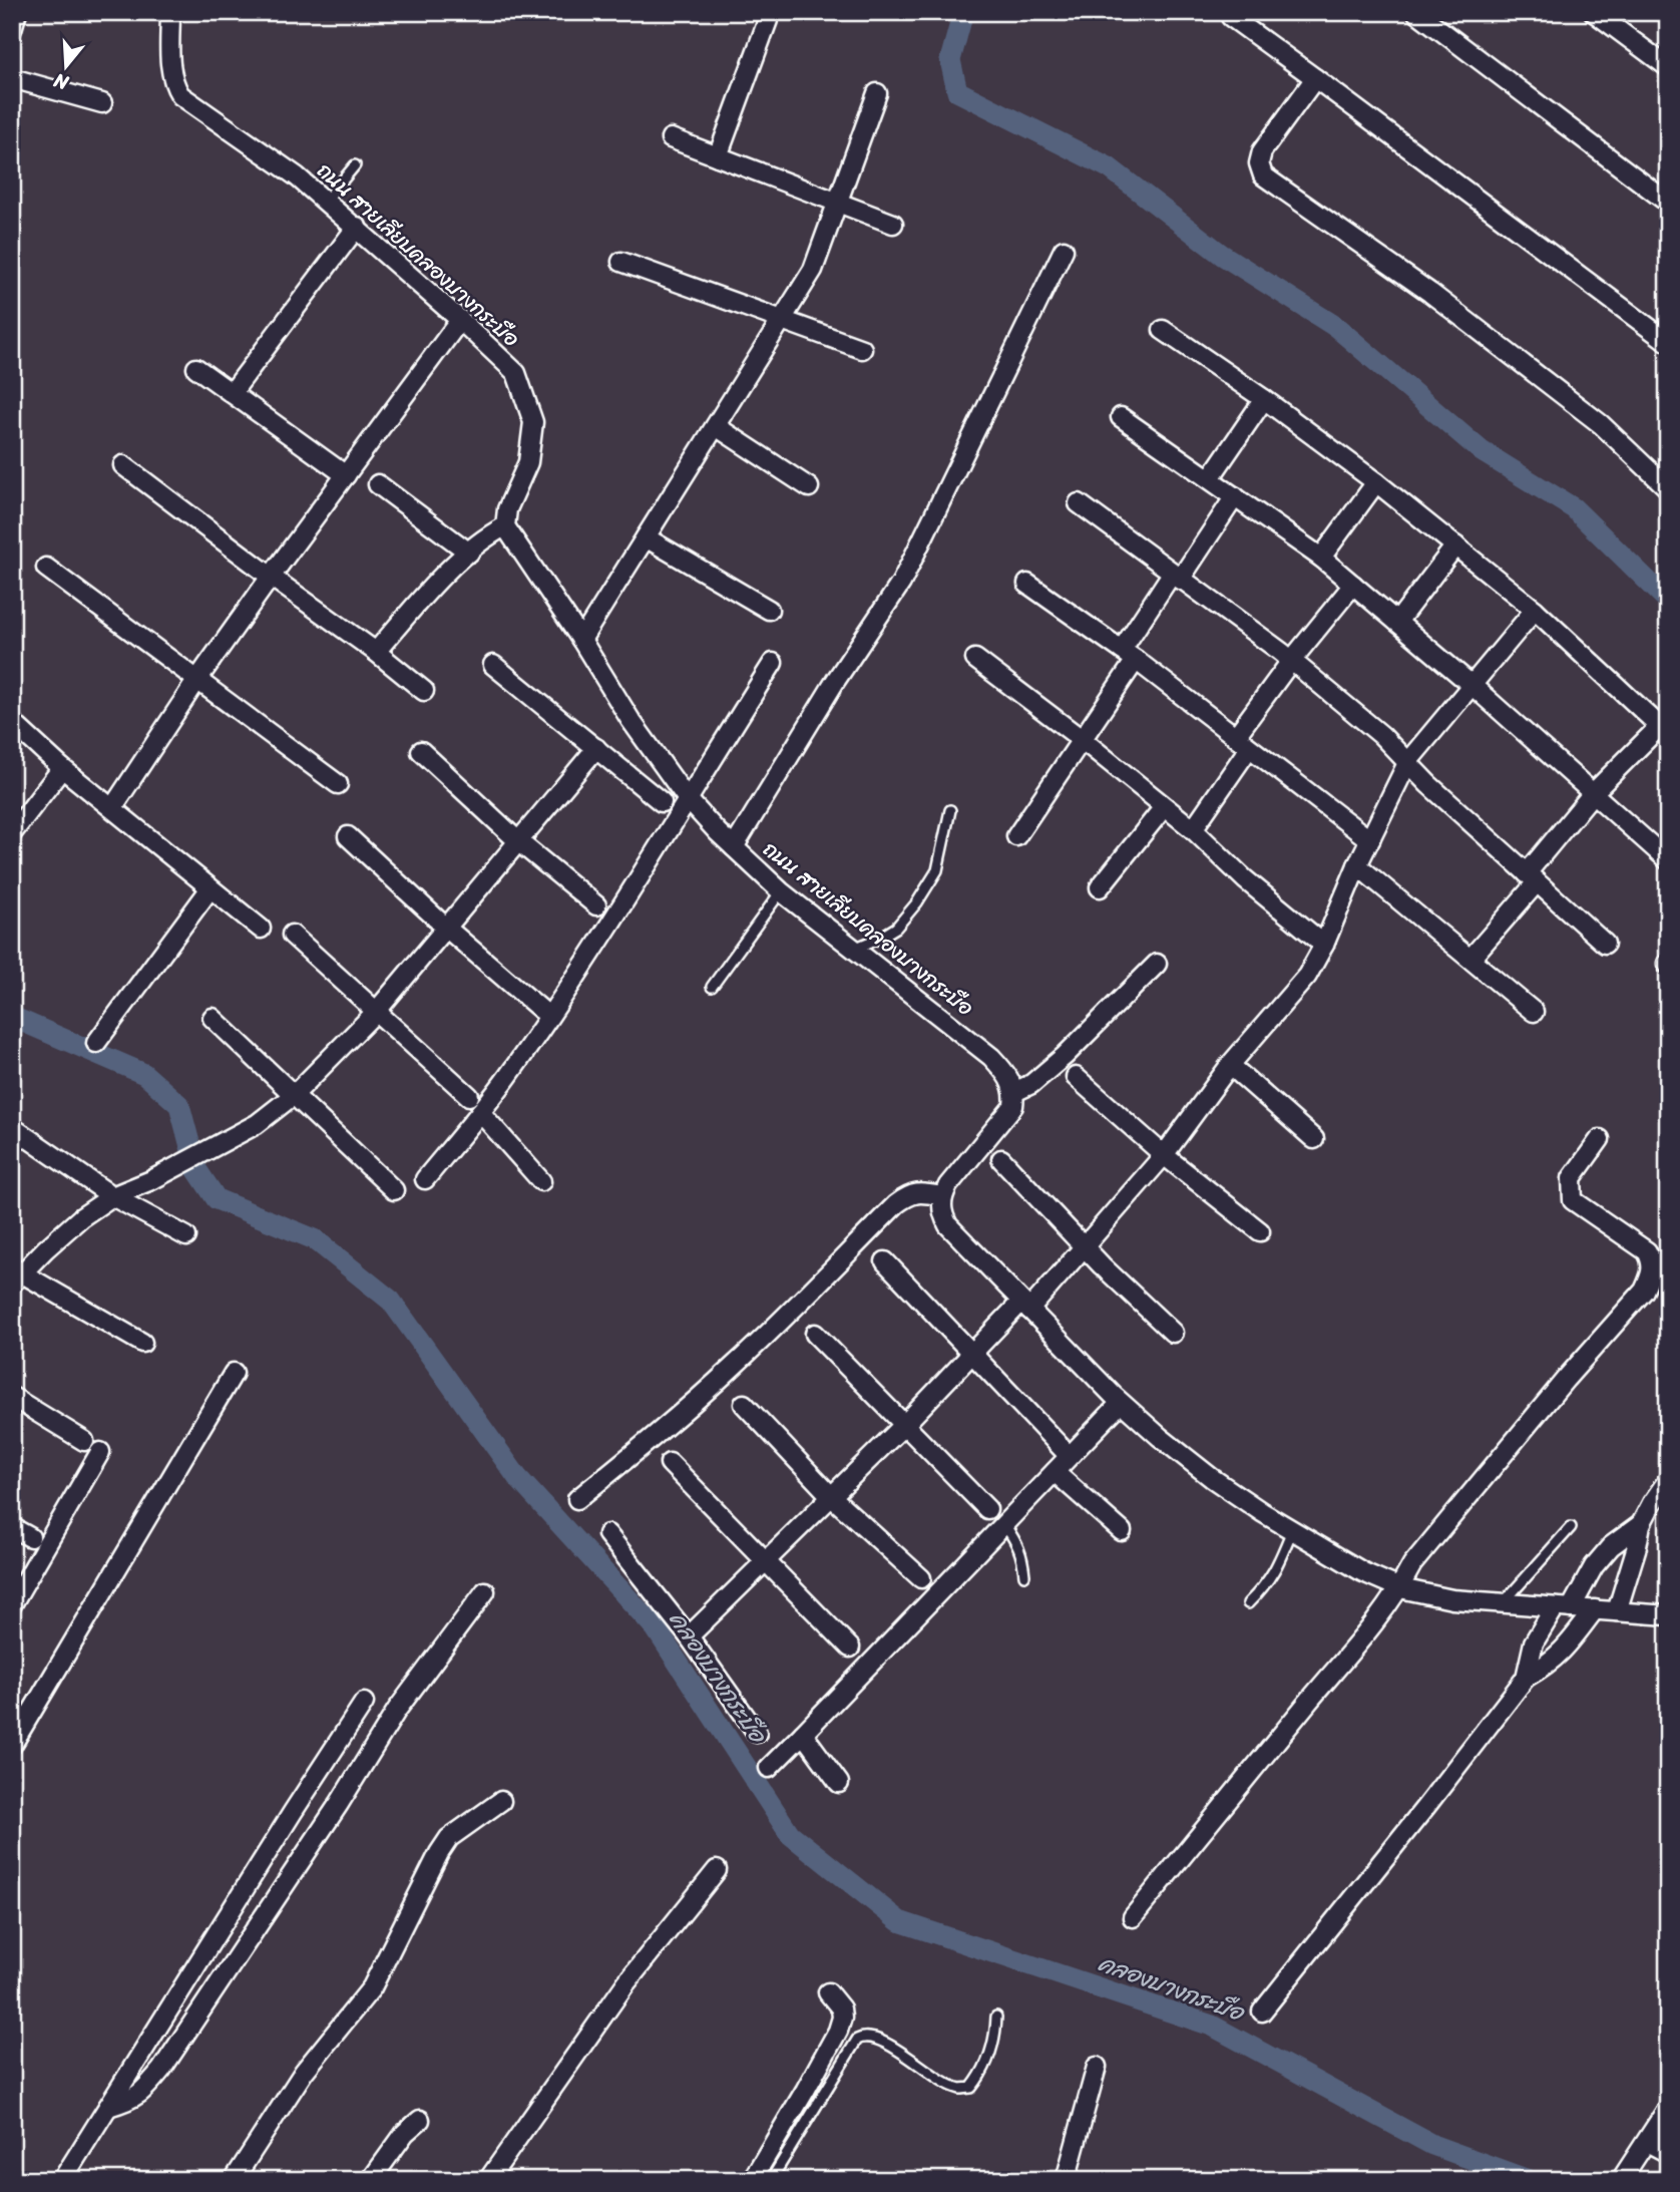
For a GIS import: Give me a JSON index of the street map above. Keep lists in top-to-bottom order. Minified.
{"streets":{"street":["ถนน สายเลียบคลองบางกระบือ"]},"water":["คลองบางกระบือ"],"north":"bottom"}
